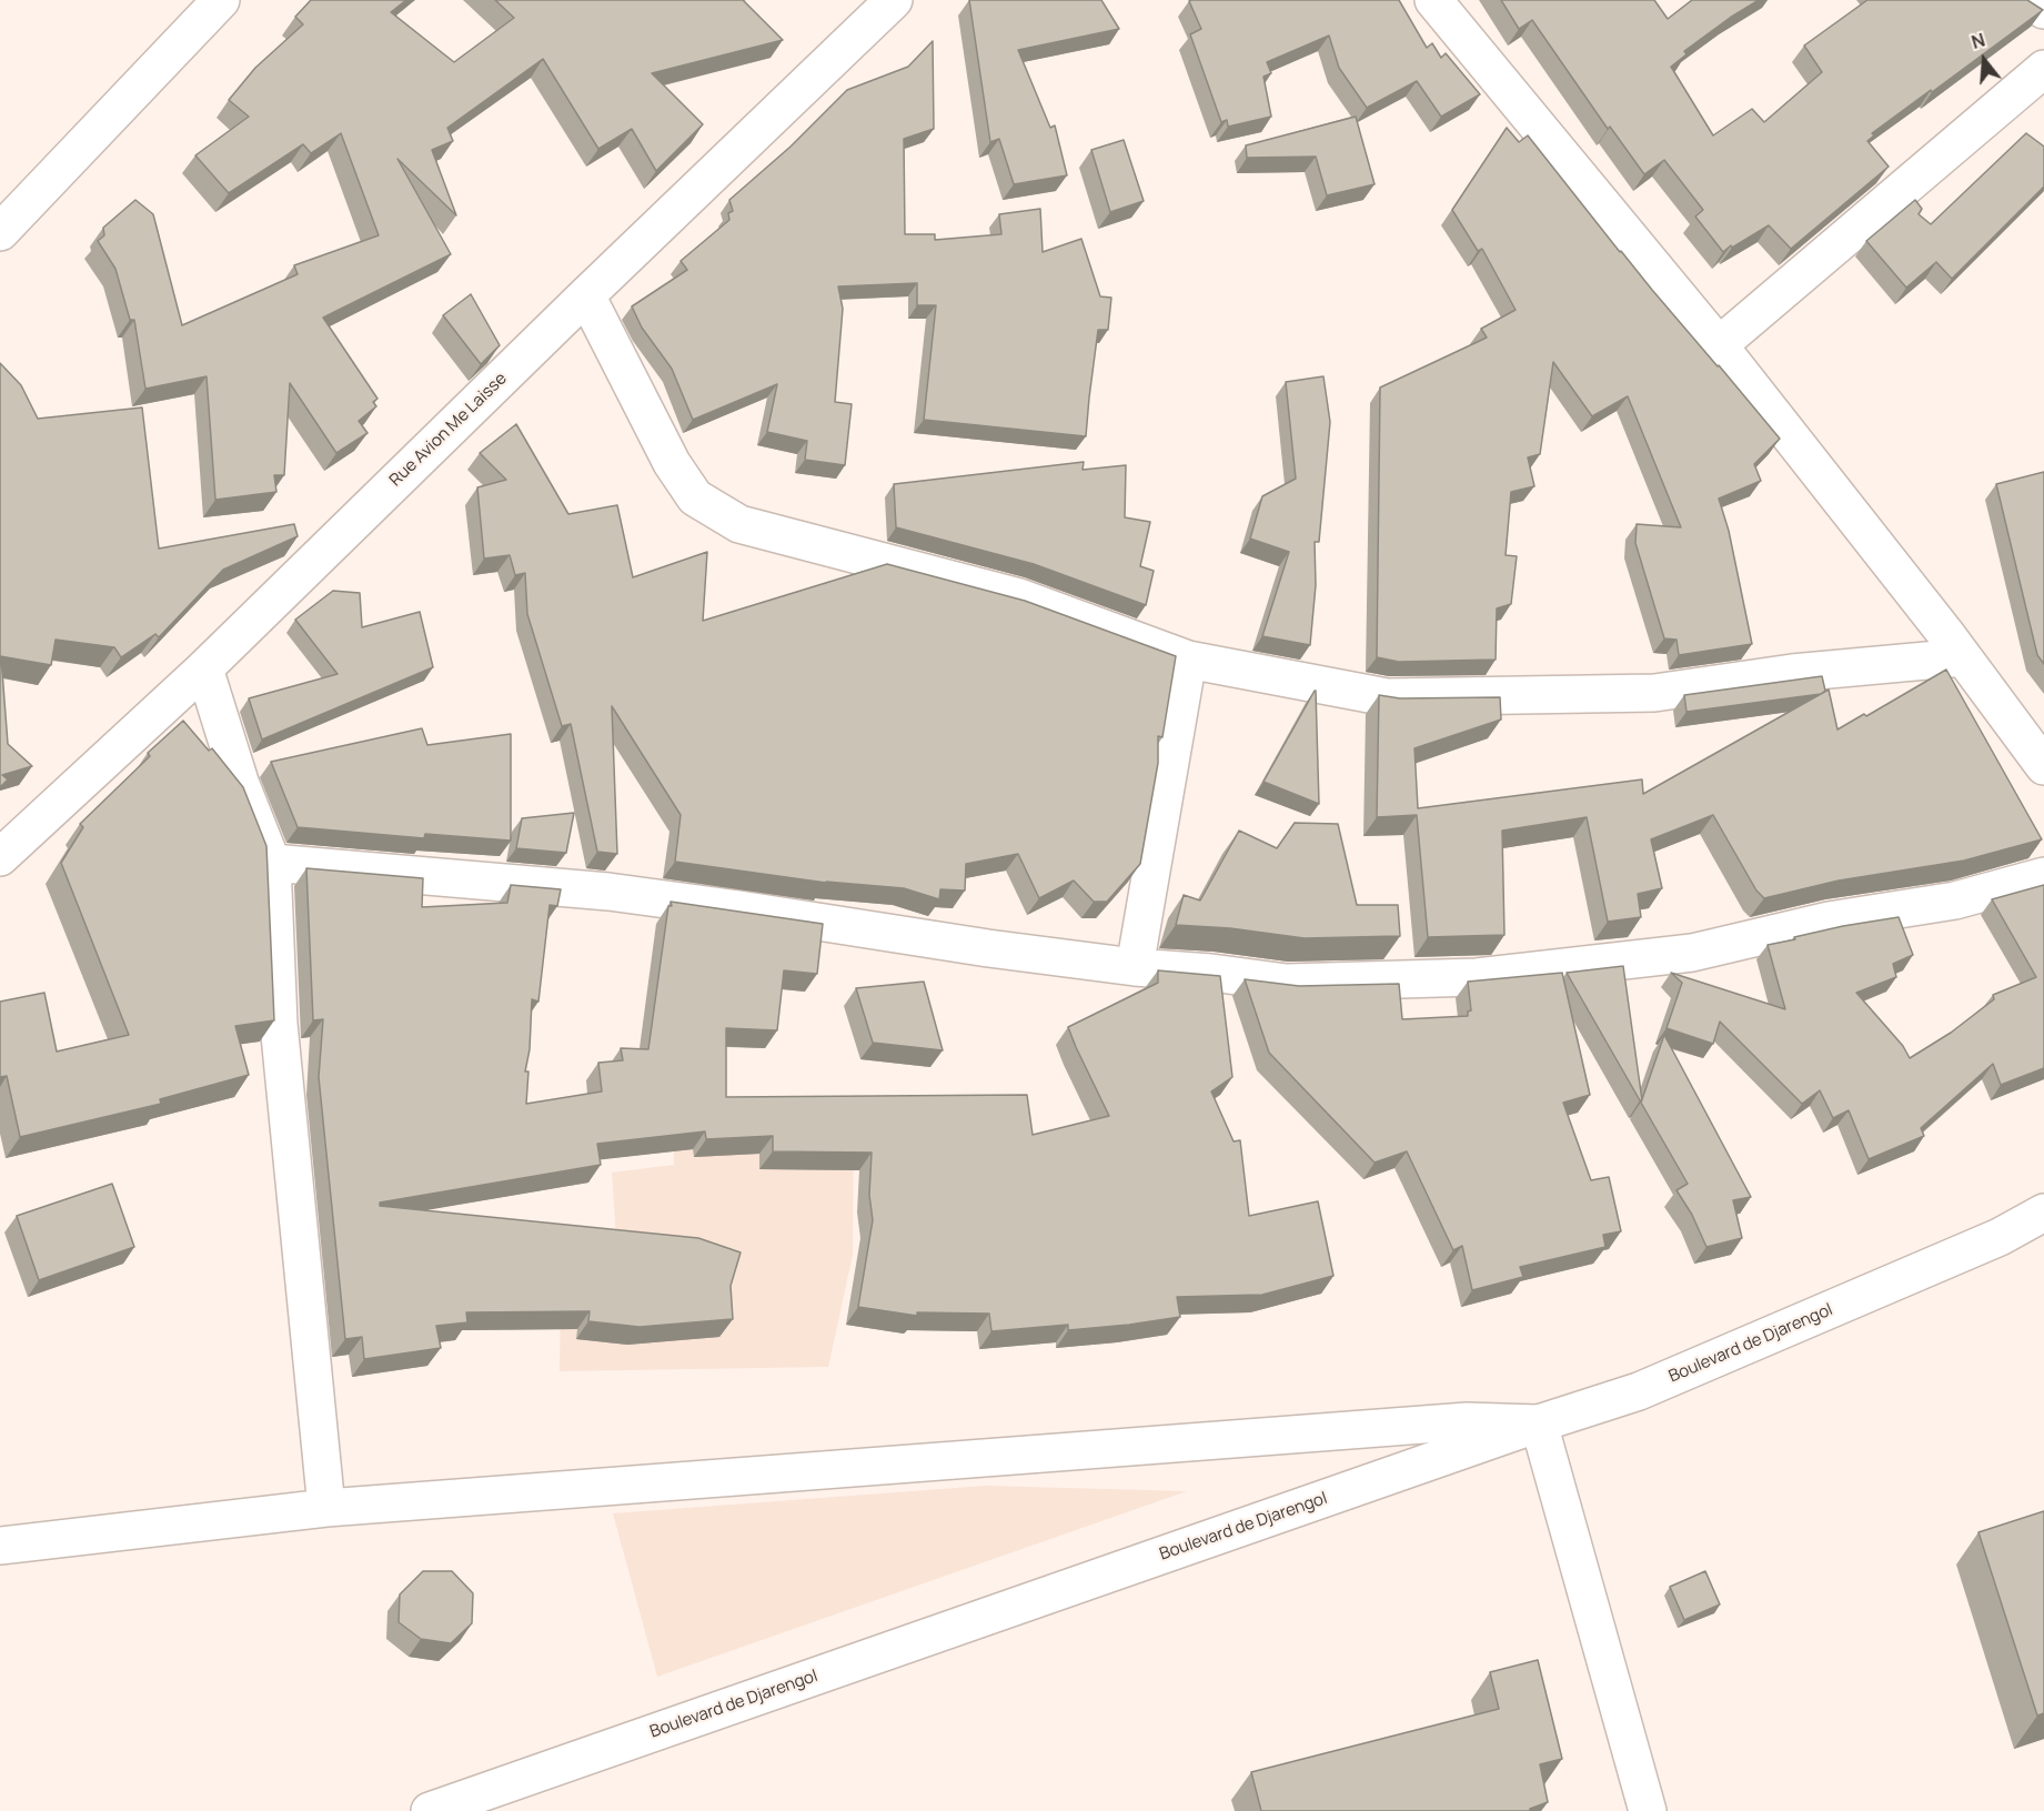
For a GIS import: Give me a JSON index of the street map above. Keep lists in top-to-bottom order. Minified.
{"streets":{"street":["Rue Avion Me Laisse","Boulevard de Djarengol"]},"north":"top"}
